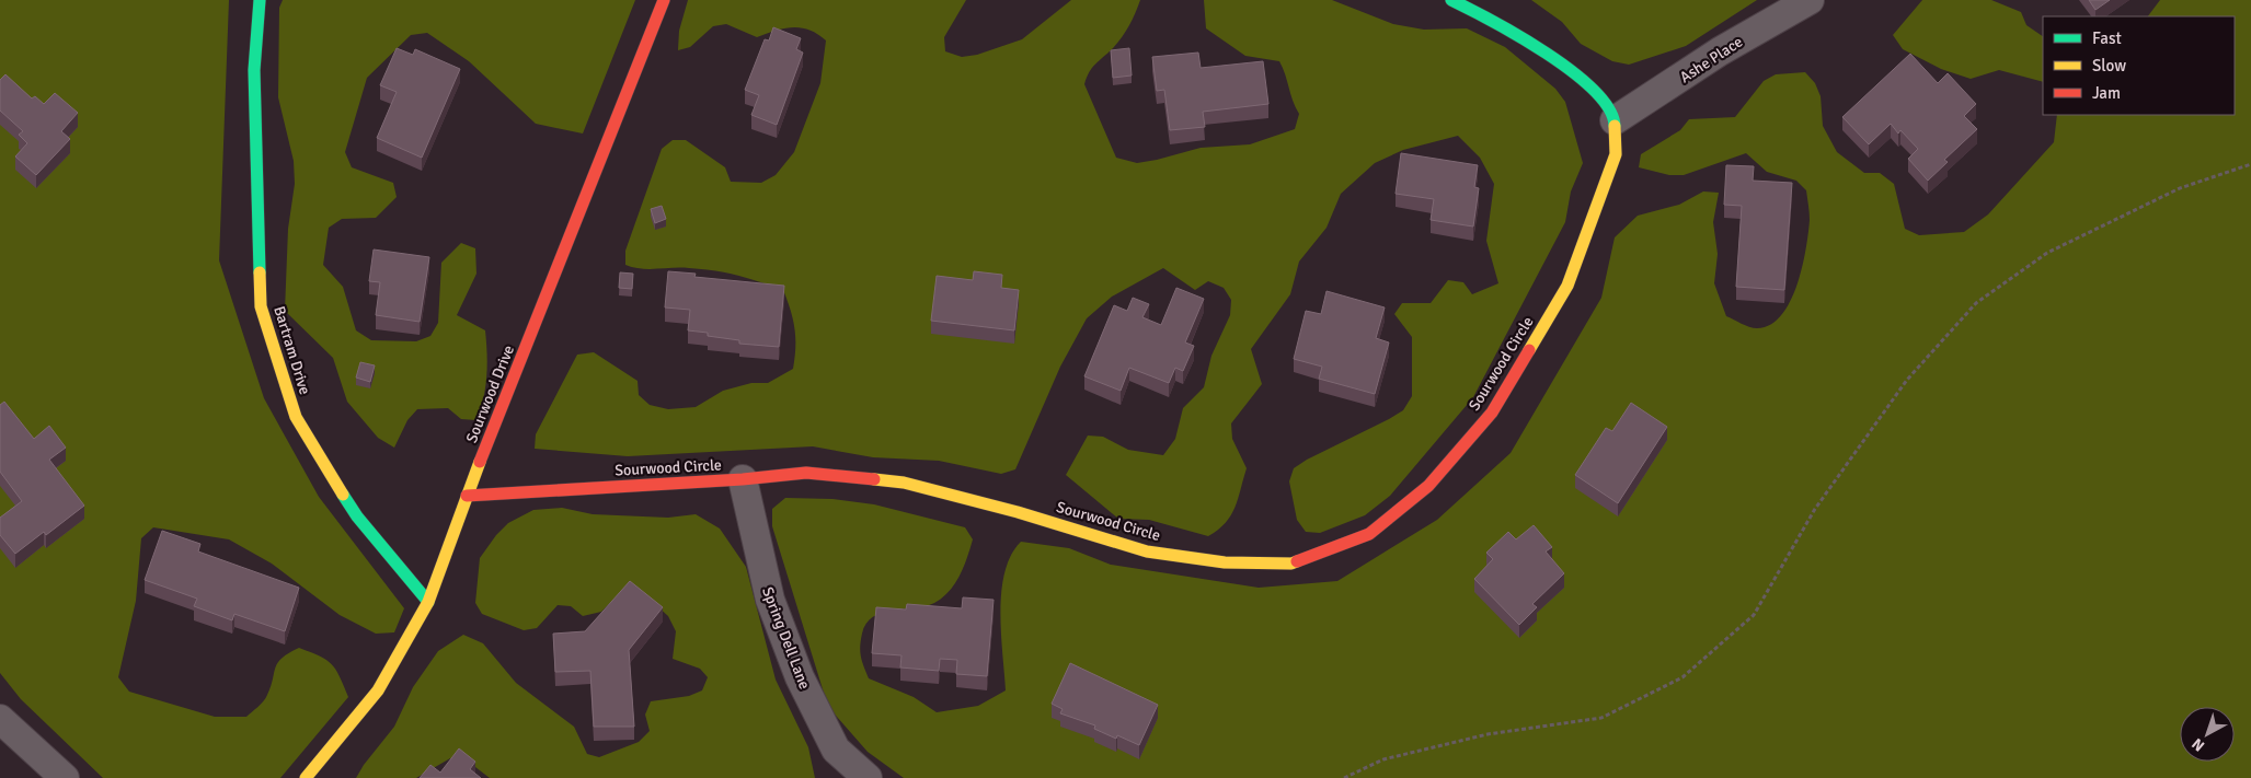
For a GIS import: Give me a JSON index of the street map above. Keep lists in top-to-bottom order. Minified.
{"streets":{"street":["Ashe Place","Bartram Drive","Sourwood Circle","Sourwood Drive","Spring Dell Lane"]},"crossings":[["Ashe Place","Sourwood Circle"],["Bartram Drive","Sourwood Drive"],["Sourwood Circle","Sourwood Drive"],["Sourwood Circle","Spring Dell Lane"]],"legend":["Fast","Slow","Jam"],"north":"bottom left"}
